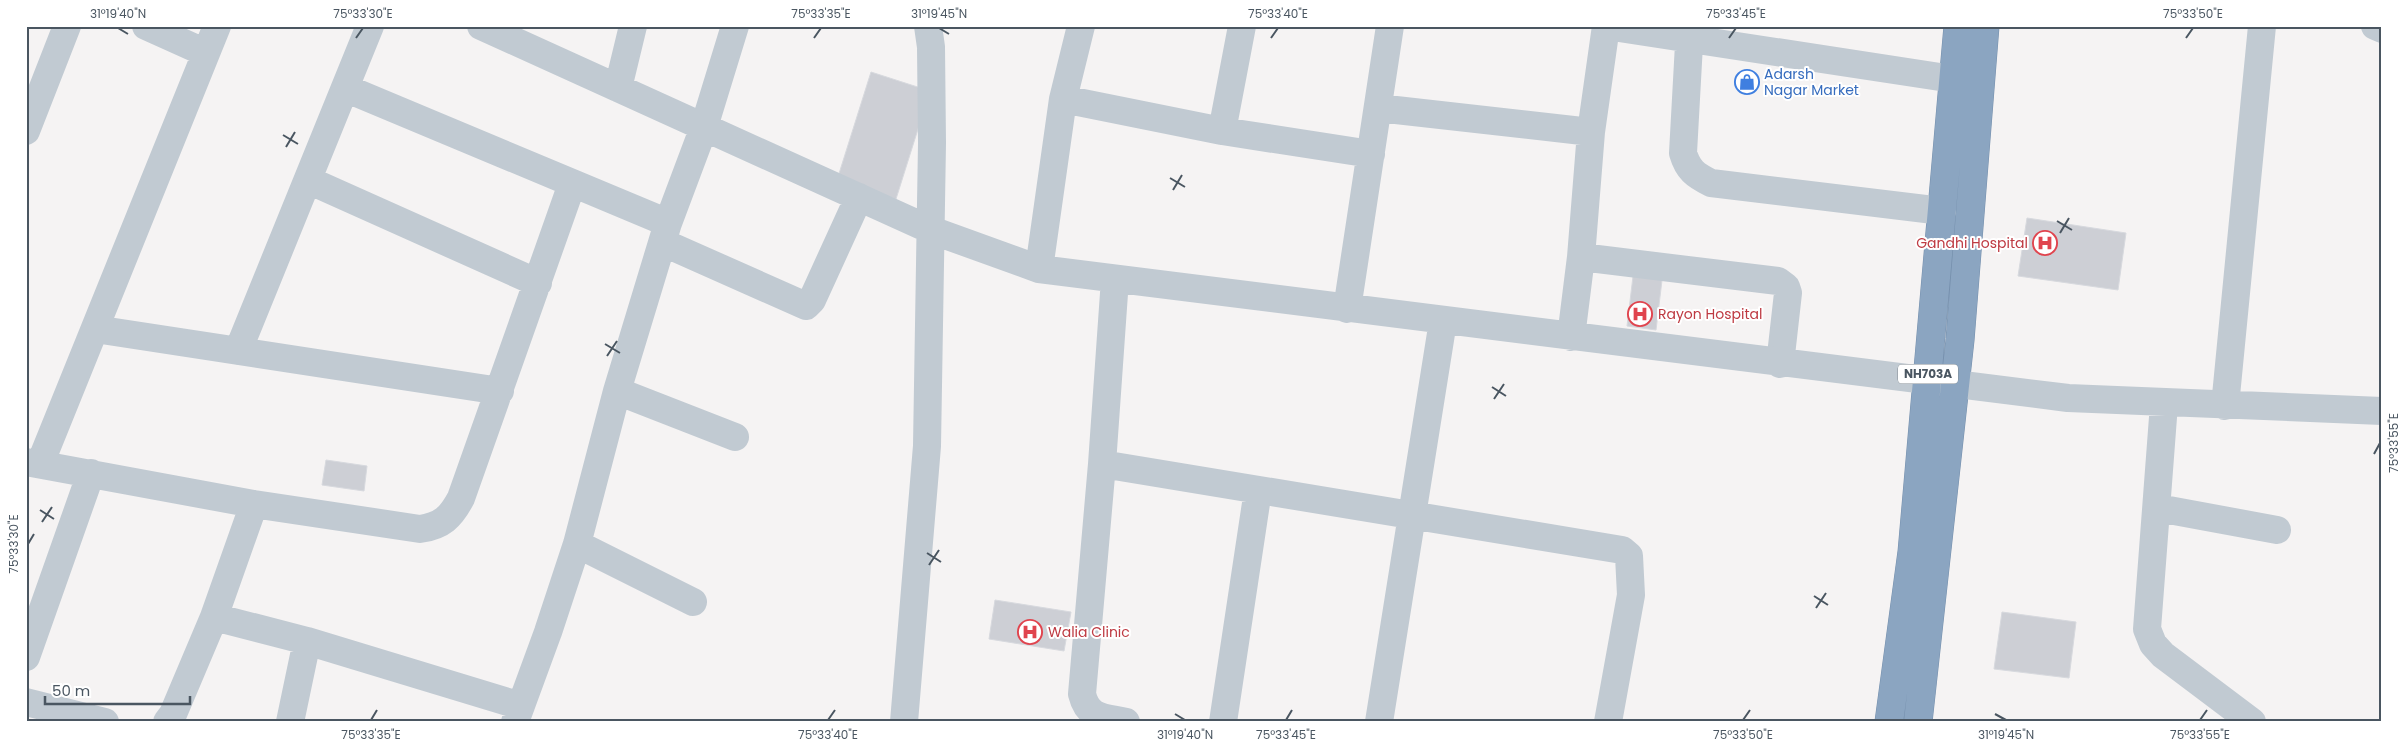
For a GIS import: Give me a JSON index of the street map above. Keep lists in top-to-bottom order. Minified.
{"streets":{"highway":["NH703A"]},"places":{"shop":["Adarsh Nagar Market"],"hospital":["Gandhi Hospital","Rayon Hospital","Walia Clinic"]},"scale_bar":"50 m","coordinates":["31°19'40\"N","75°33'30\"E","75°33'35\"E","31°19'45\"N","75°33'40\"E","75°33'45\"E","75°33'50\"E","75°33'55\"E"]}
